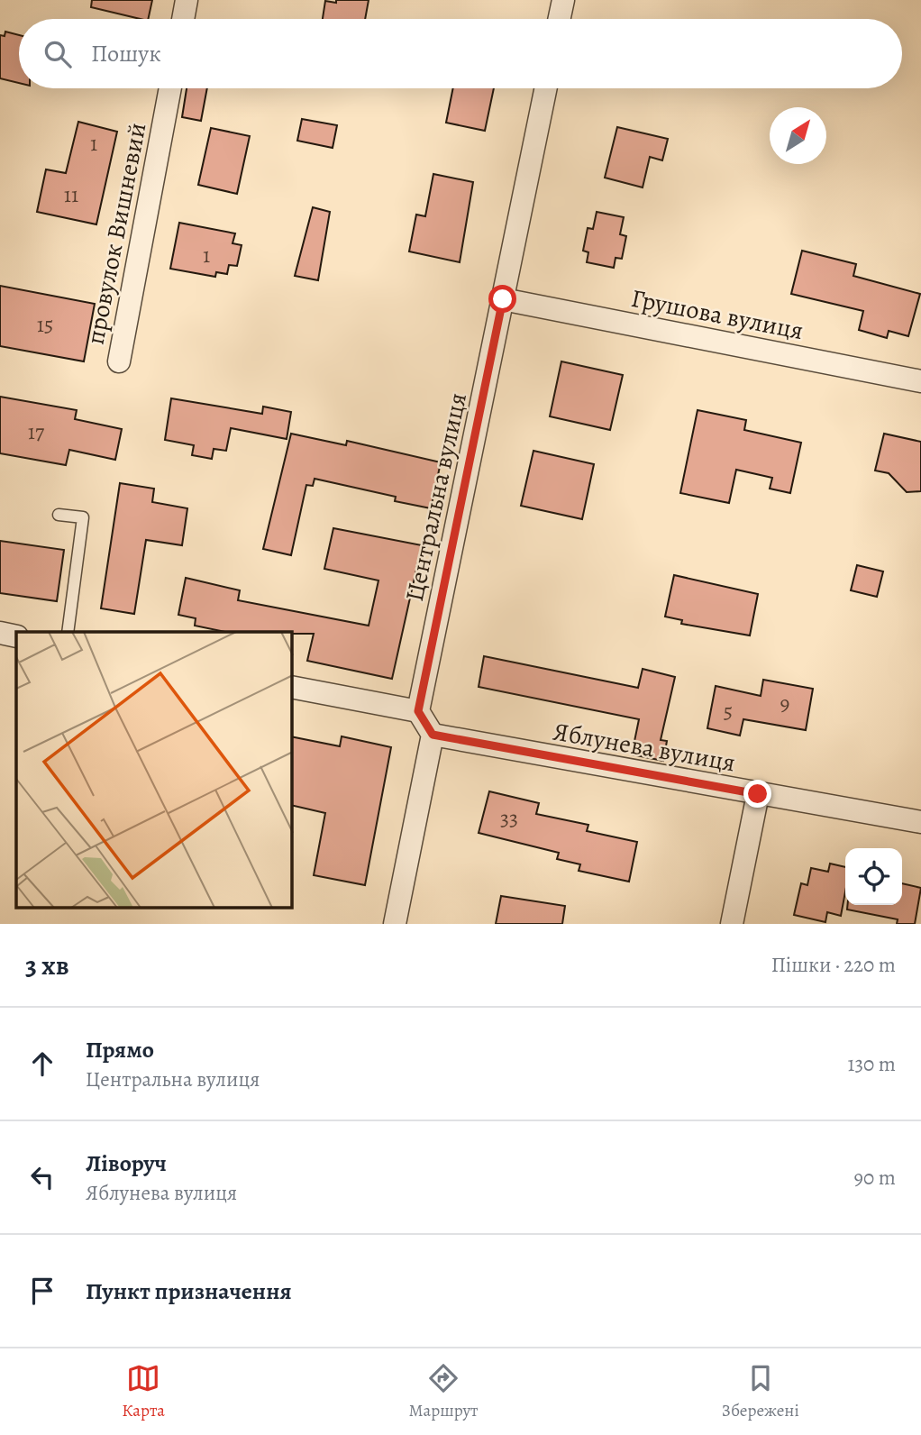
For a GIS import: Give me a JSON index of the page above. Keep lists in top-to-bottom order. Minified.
{"streets":{"street":["провулок Вишневий","Грушова вулиця","Центральна вулиця","Яблунева вулиця"]},"crossings":[["Грушова вулиця","Центральна вулиця"]],"house_numbers":["1","11","1","15","17","9","5","33"],"north":"top right","page":{"search":"Пошук","heading":["3 хв","Пішки · 220 m"],"list":[["Прямо","Центральна вулиця","130 m"],["Ліворуч","Яблунева вулиця","90 m"],"Пункт призначення"],"nav":["Карта","Маршрут","Збережені"]}}
